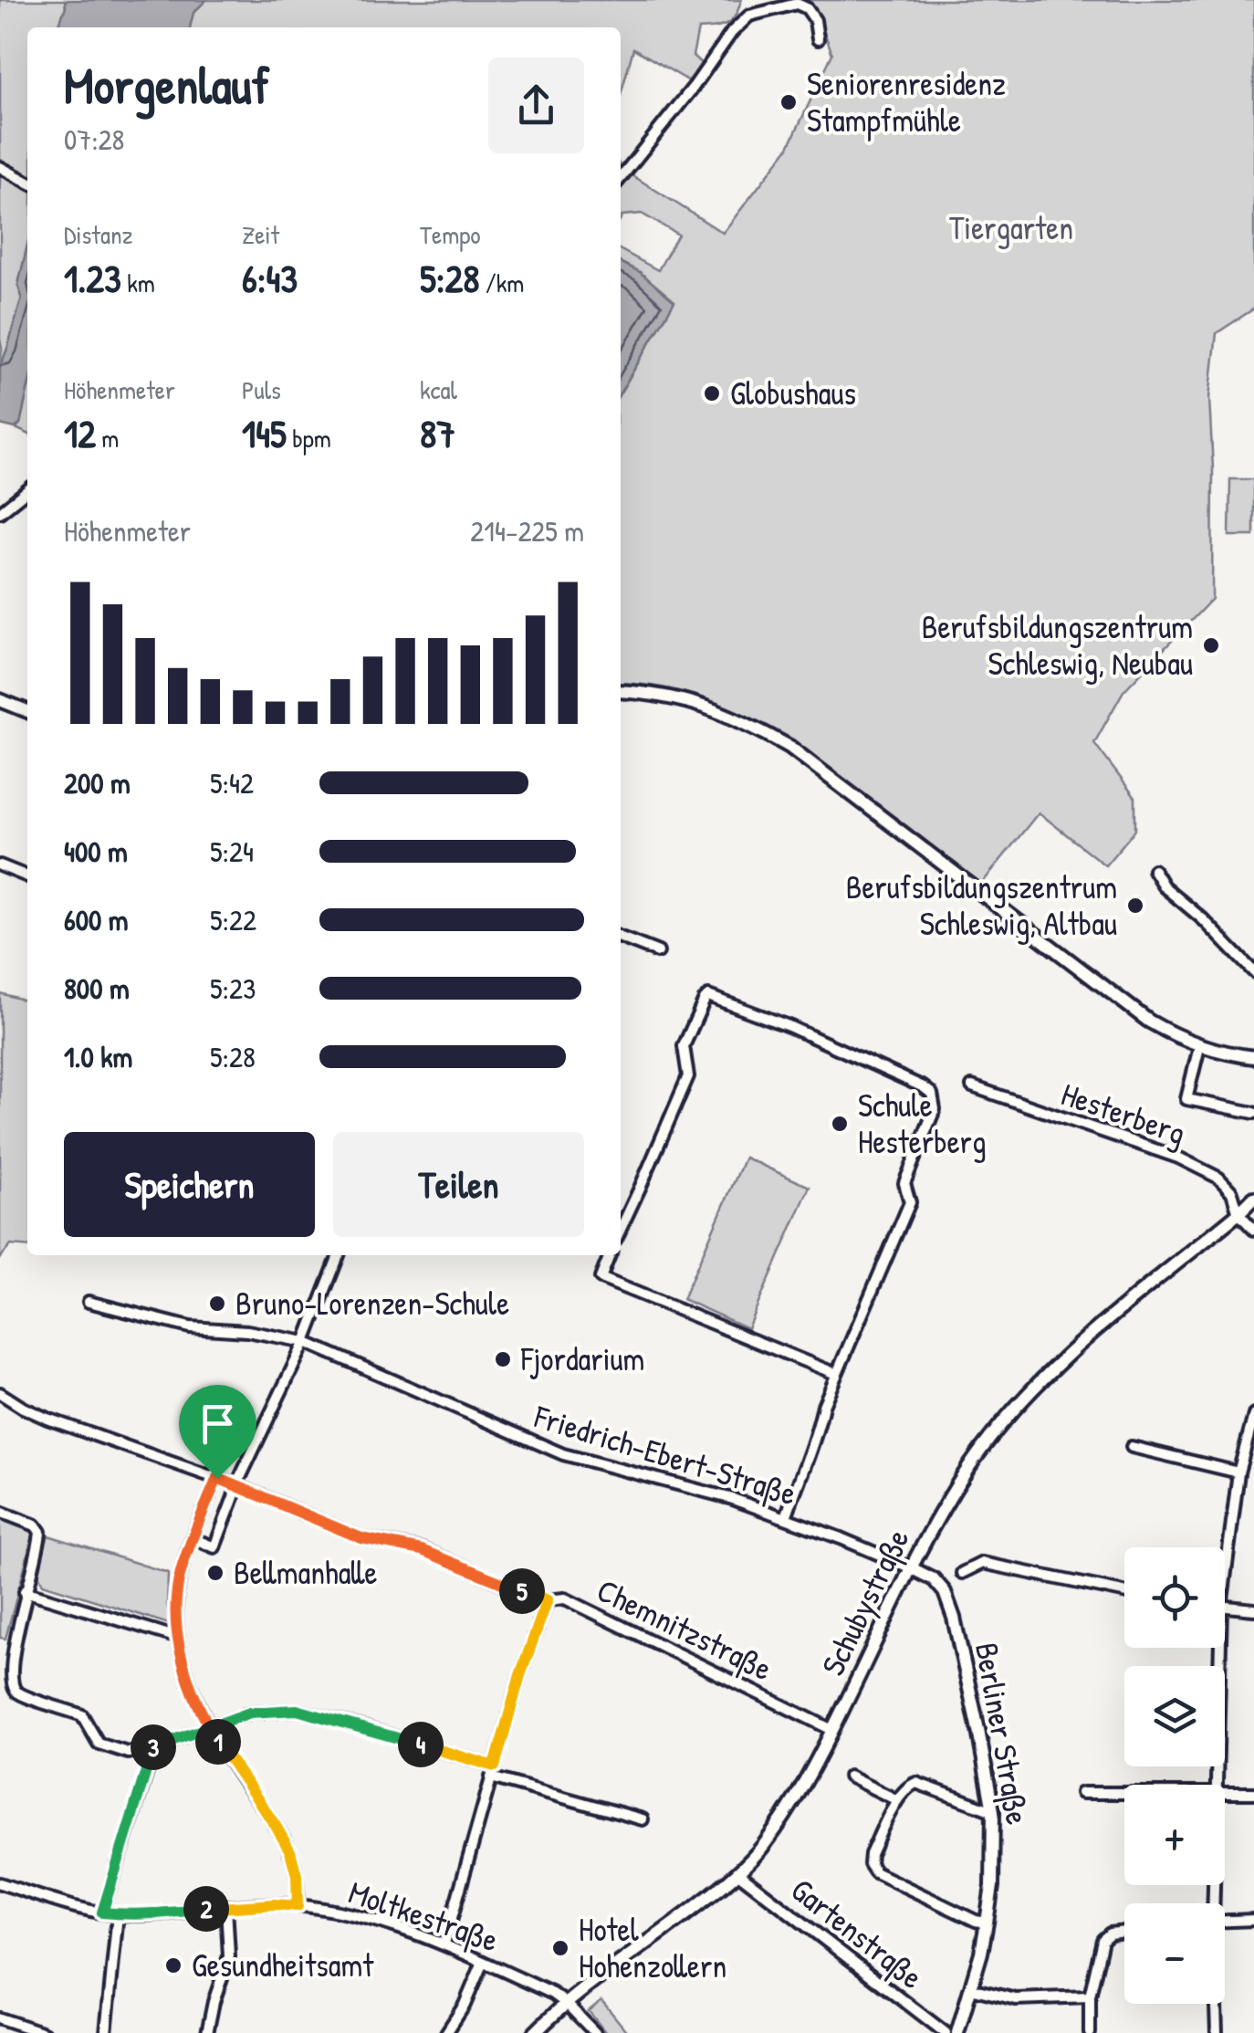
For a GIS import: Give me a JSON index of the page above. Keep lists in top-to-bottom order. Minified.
{"streets":{"street":["Hesterberg","Friedrich-Ebert-Straße","Schubystraße","Chemnitzstraße","Berliner Straße","Moltkestraße","Gartenstraße"]},"crossings":[["Hesterberg","Schubystraße"],["Friedrich-Ebert-Straße","Schubystraße"],["Friedrich-Ebert-Straße","Berliner Straße"],["Schubystraße","Chemnitzstraße"],["Schubystraße","Berliner Straße"],["Schubystraße","Moltkestraße"],["Schubystraße","Gartenstraße"]],"parks":["Tiergarten"],"places":["Seniorenresidenz Stampfmühle","Globushaus","Berufsbildungszentrum Schleswig, Neubau","Berufsbildungszentrum Schleswig, Altbau","Schule Hesterberg","Bruno-Lorenzen-Schule","Fjordarium","Bellmanhalle","Hotel Hohenzollern","Gesundheitsamt"],"page":{"heading":["Morgenlauf","07:28"],"stats":[["Distanz","1.23 km"],["Zeit","6:43"],["Tempo","5:28 /km"],["Höhenmeter","12 m"],["Puls","145 bpm"],["kcal","87"]],"chart":["Höhenmeter","214–225 m"],"list":[{"name":"200 m","note":"5:42"},{"name":"400 m","note":"5:24"},{"name":"600 m","note":"5:22"},{"name":"800 m","note":"5:23"},{"name":"1.0 km","note":"5:28"}],"buttons":["Speichern","Teilen"],"map_buttons":["+","−"],"pins":["5","1","4","3","2"]}}
